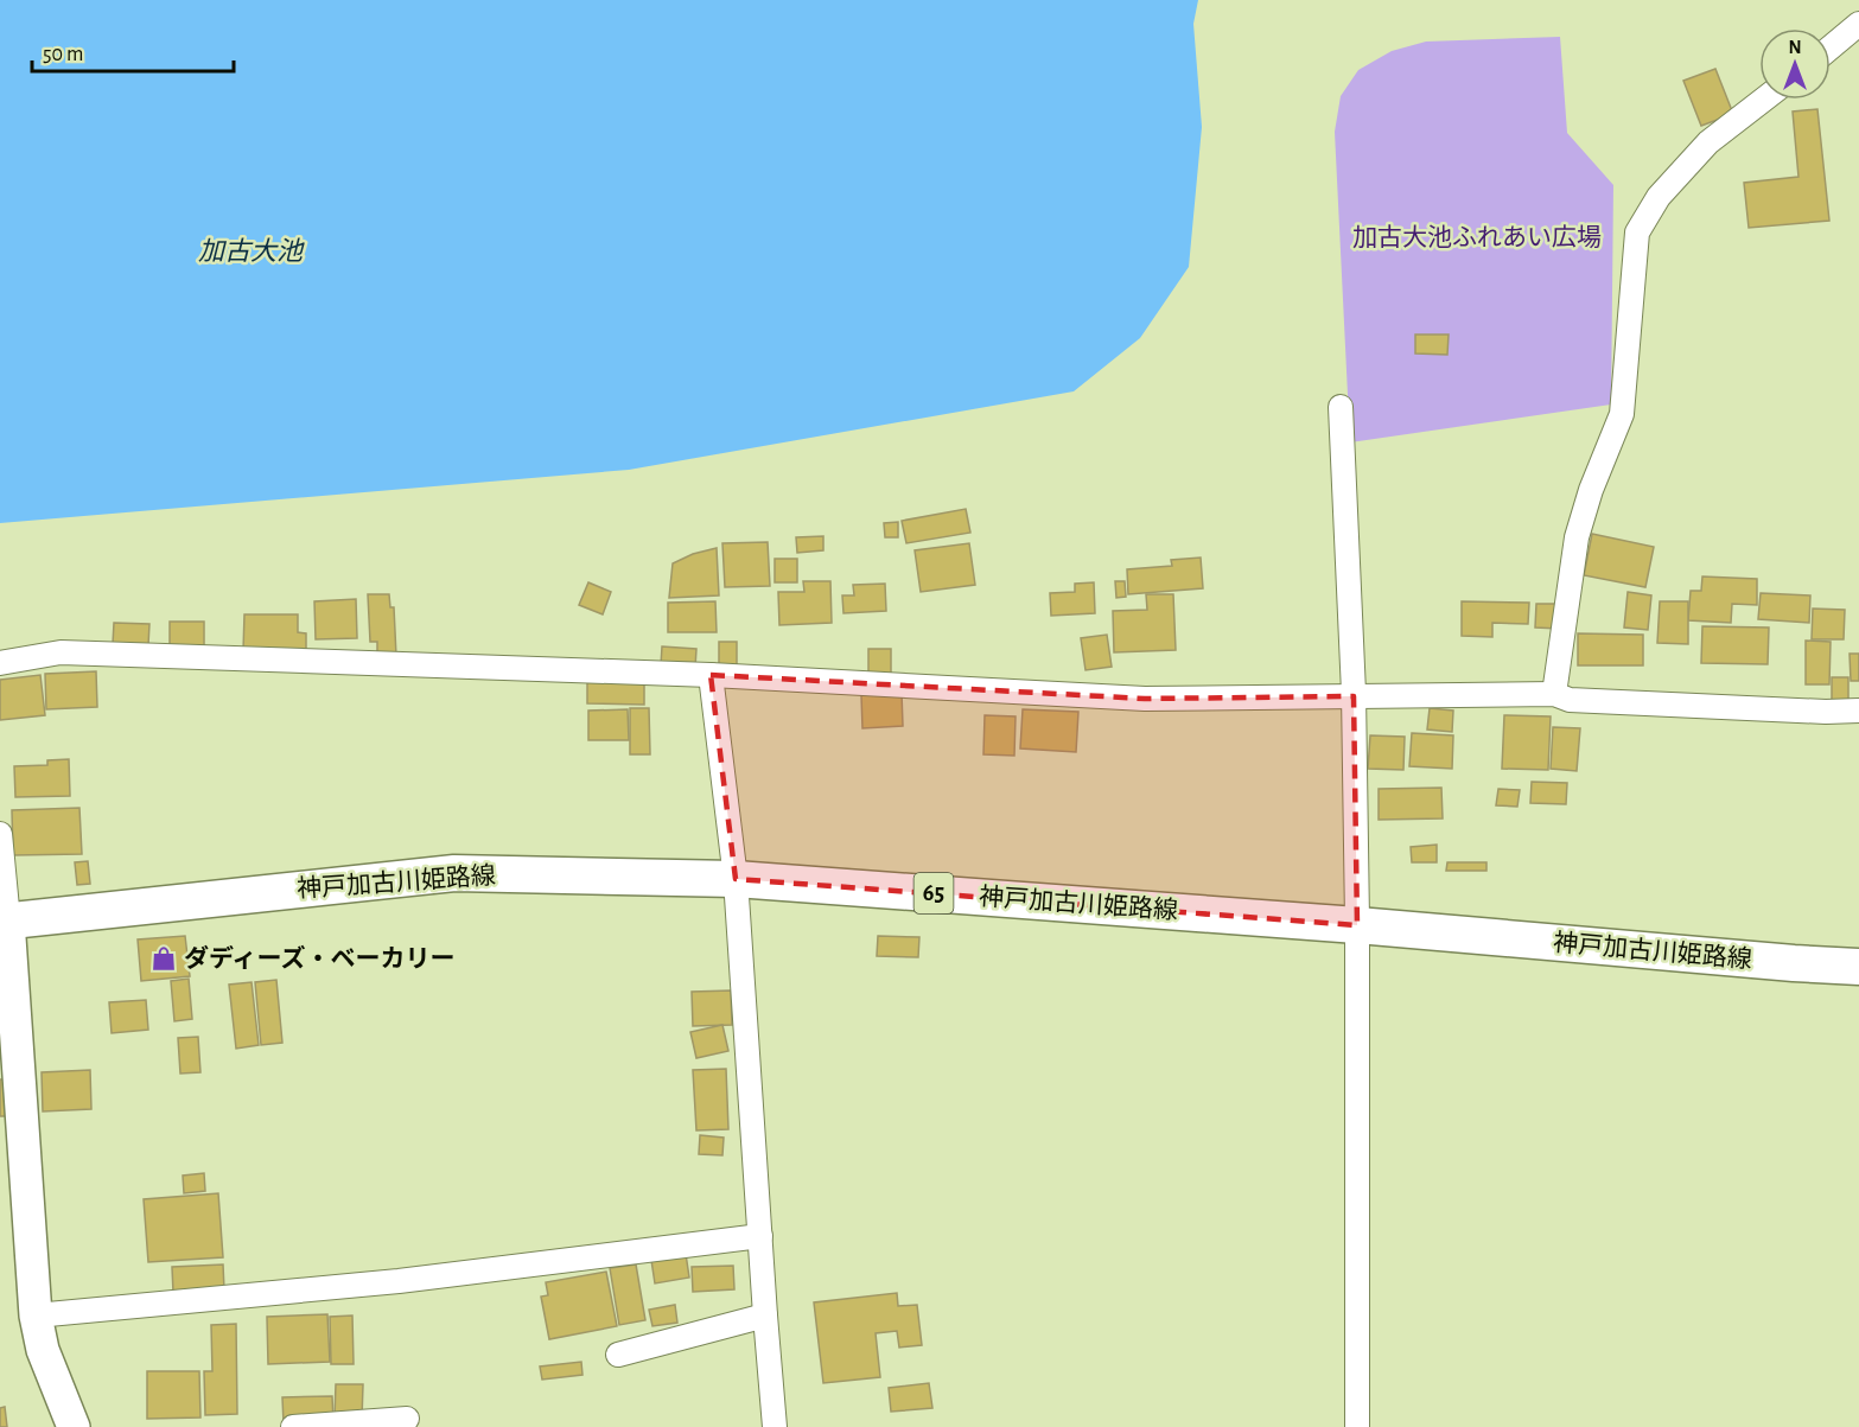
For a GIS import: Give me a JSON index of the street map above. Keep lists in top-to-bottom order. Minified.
{"streets":{"main road":["神戸加古川姫路線","65"]},"water":["加古大池"],"parks":["加古大池ふれあい広場"],"places":{"shop":["ダディーズ・ベーカリー"]},"scale_bar":"50 m","north":"top"}
